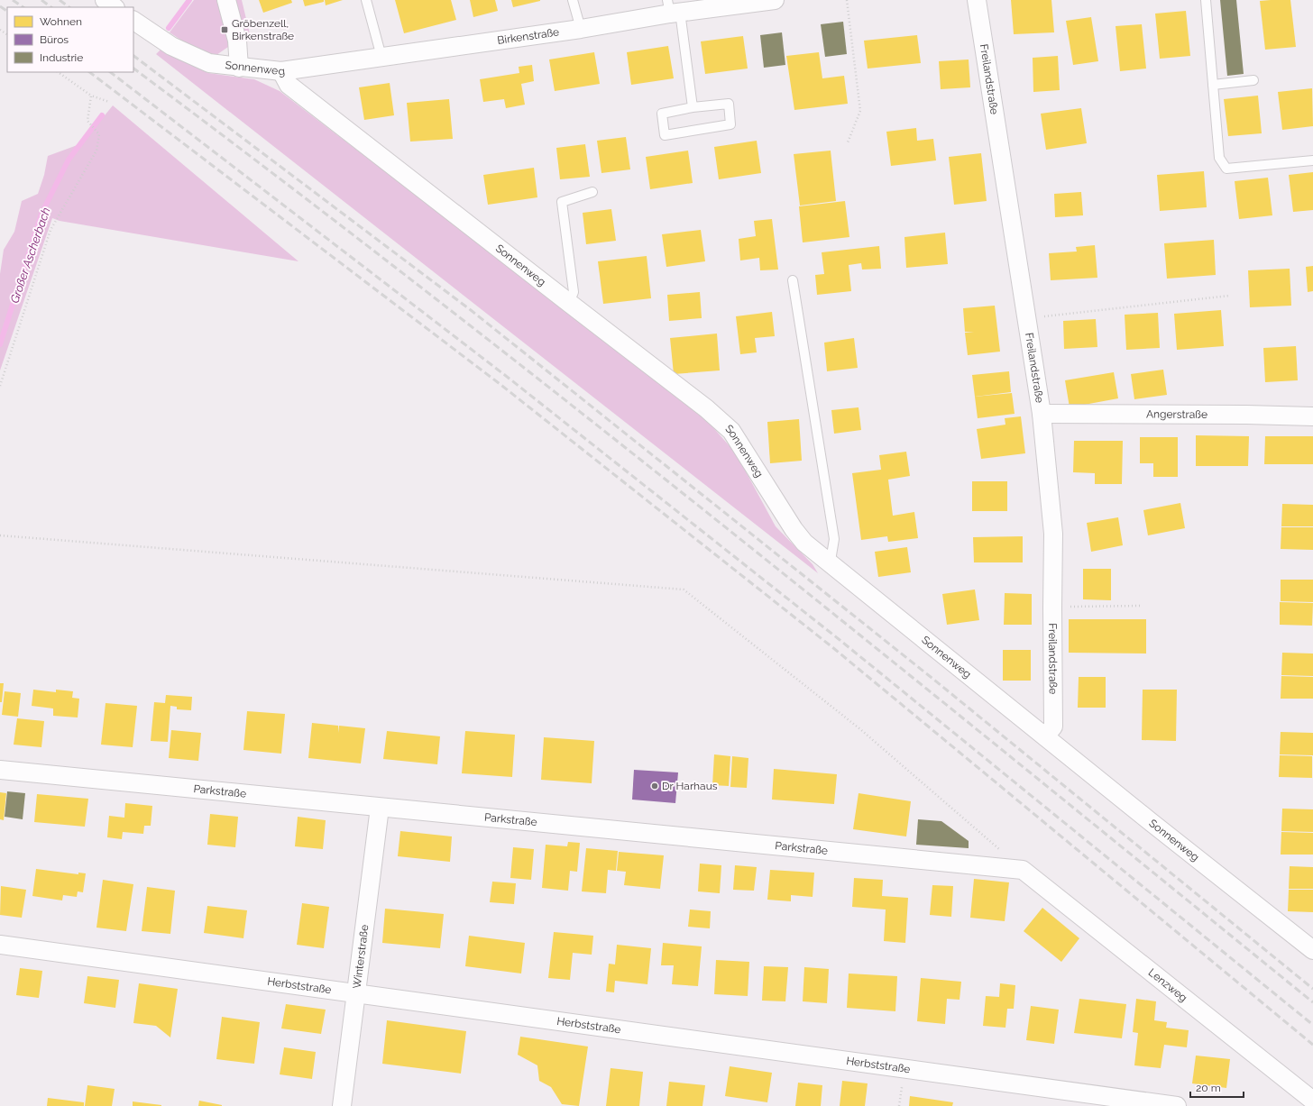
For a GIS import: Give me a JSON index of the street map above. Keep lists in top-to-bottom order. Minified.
{"streets":{"street":["Birkenstraße","Sonnenweg","Freilandstraße","Angerstraße","Parkstraße","Winterstraße","Herbststraße","Lenzweg"]},"crossings":[["Birkenstraße","Sonnenweg"],["Sonnenweg","Freilandstraße"],["Freilandstraße","Angerstraße"],["Parkstraße","Winterstraße"],["Parkstraße","Lenzweg"],["Winterstraße","Herbststraße"]],"water":["Großer Ascherbach"],"places":{"transit":["Gröbenzell, Birkenstraße"],"other":["Dr Harhaus"]},"legend":["Wohnen","Büros","Industrie"],"scale_bar":"20 m"}
